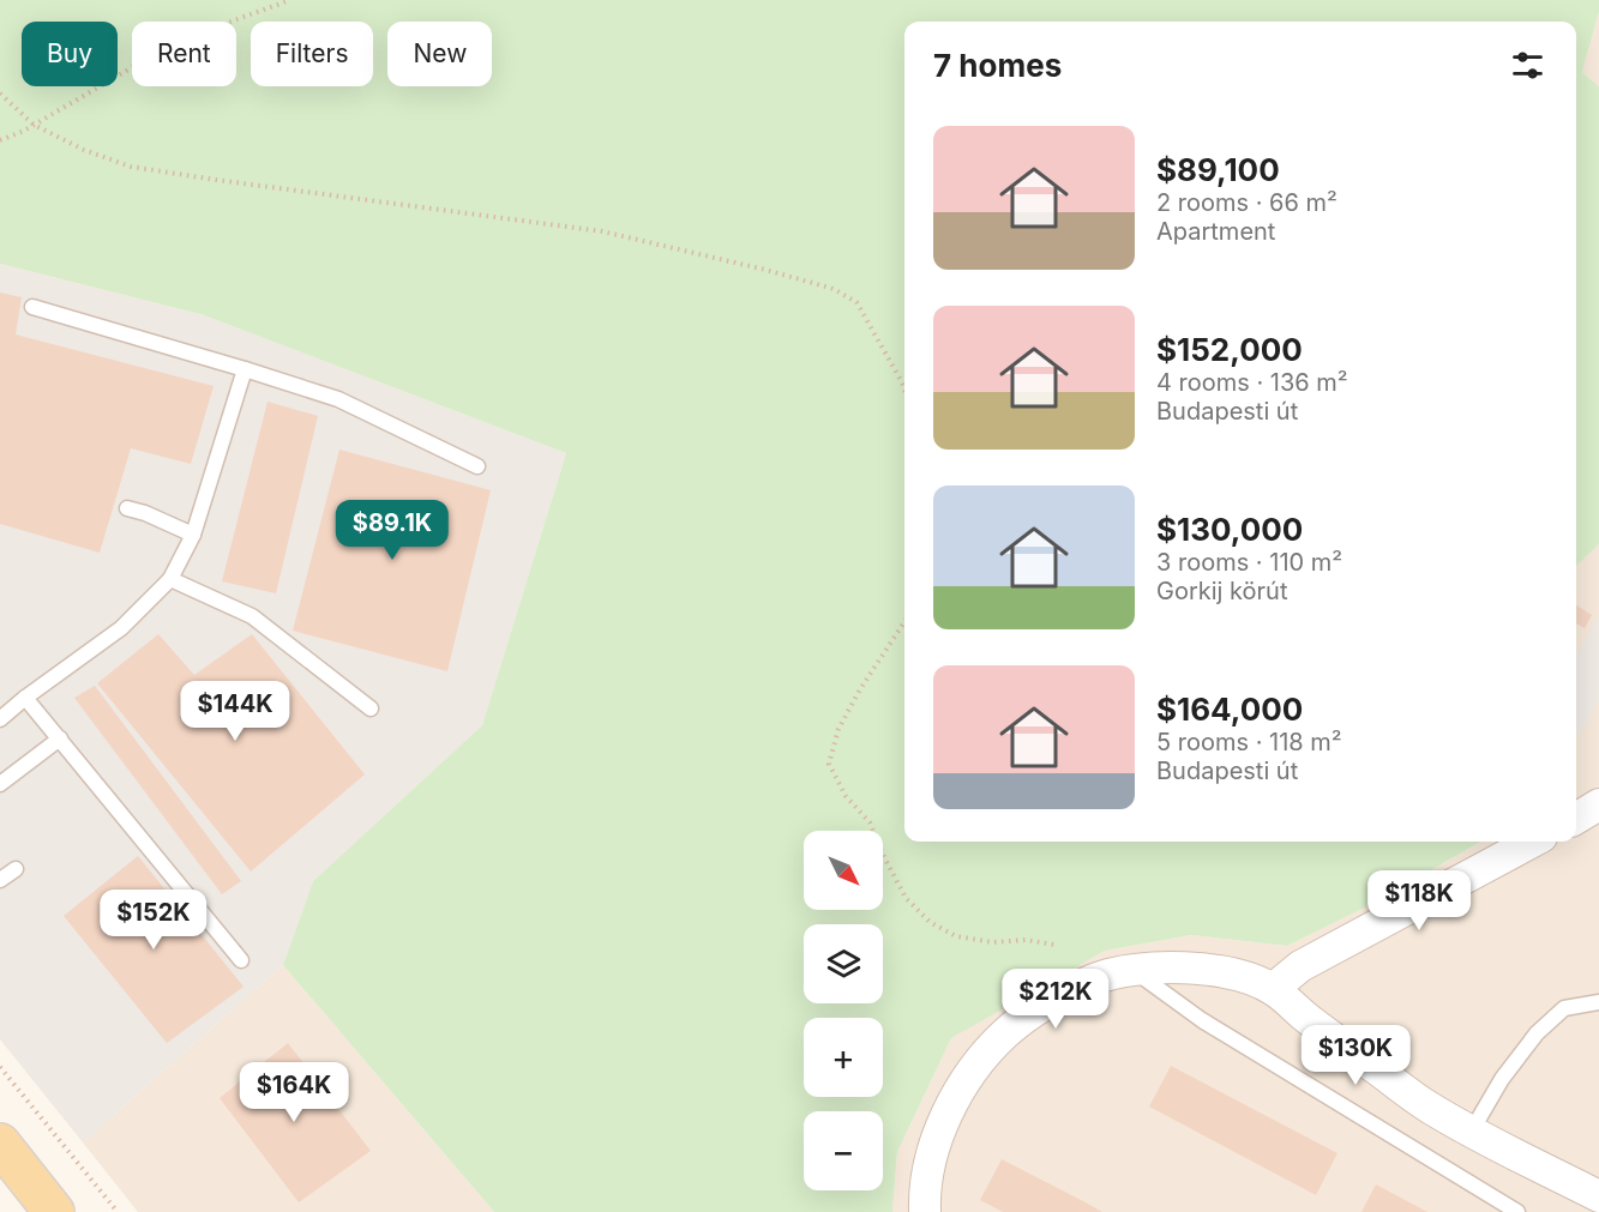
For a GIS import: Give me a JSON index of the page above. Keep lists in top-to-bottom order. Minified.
{"north":"bottom right","page":{"chip":["Buy","Rent","Filters","New"],"heading":"7 homes","list":[{"name":"$89,100","note":"2 rooms · 66 m² · Apartment"},{"name":"$152,000","note":"4 rooms · 136 m² · Budapesti út"},{"name":"$130,000","note":"3 rooms · 110 m² · Gorkij körút"},{"name":"$164,000","note":"5 rooms · 118 m² · Budapesti út"}],"price":["$89.1K","$144K","$118K","$152K","$212K","$130K","$164K"],"map_buttons":["+","−"]}}
